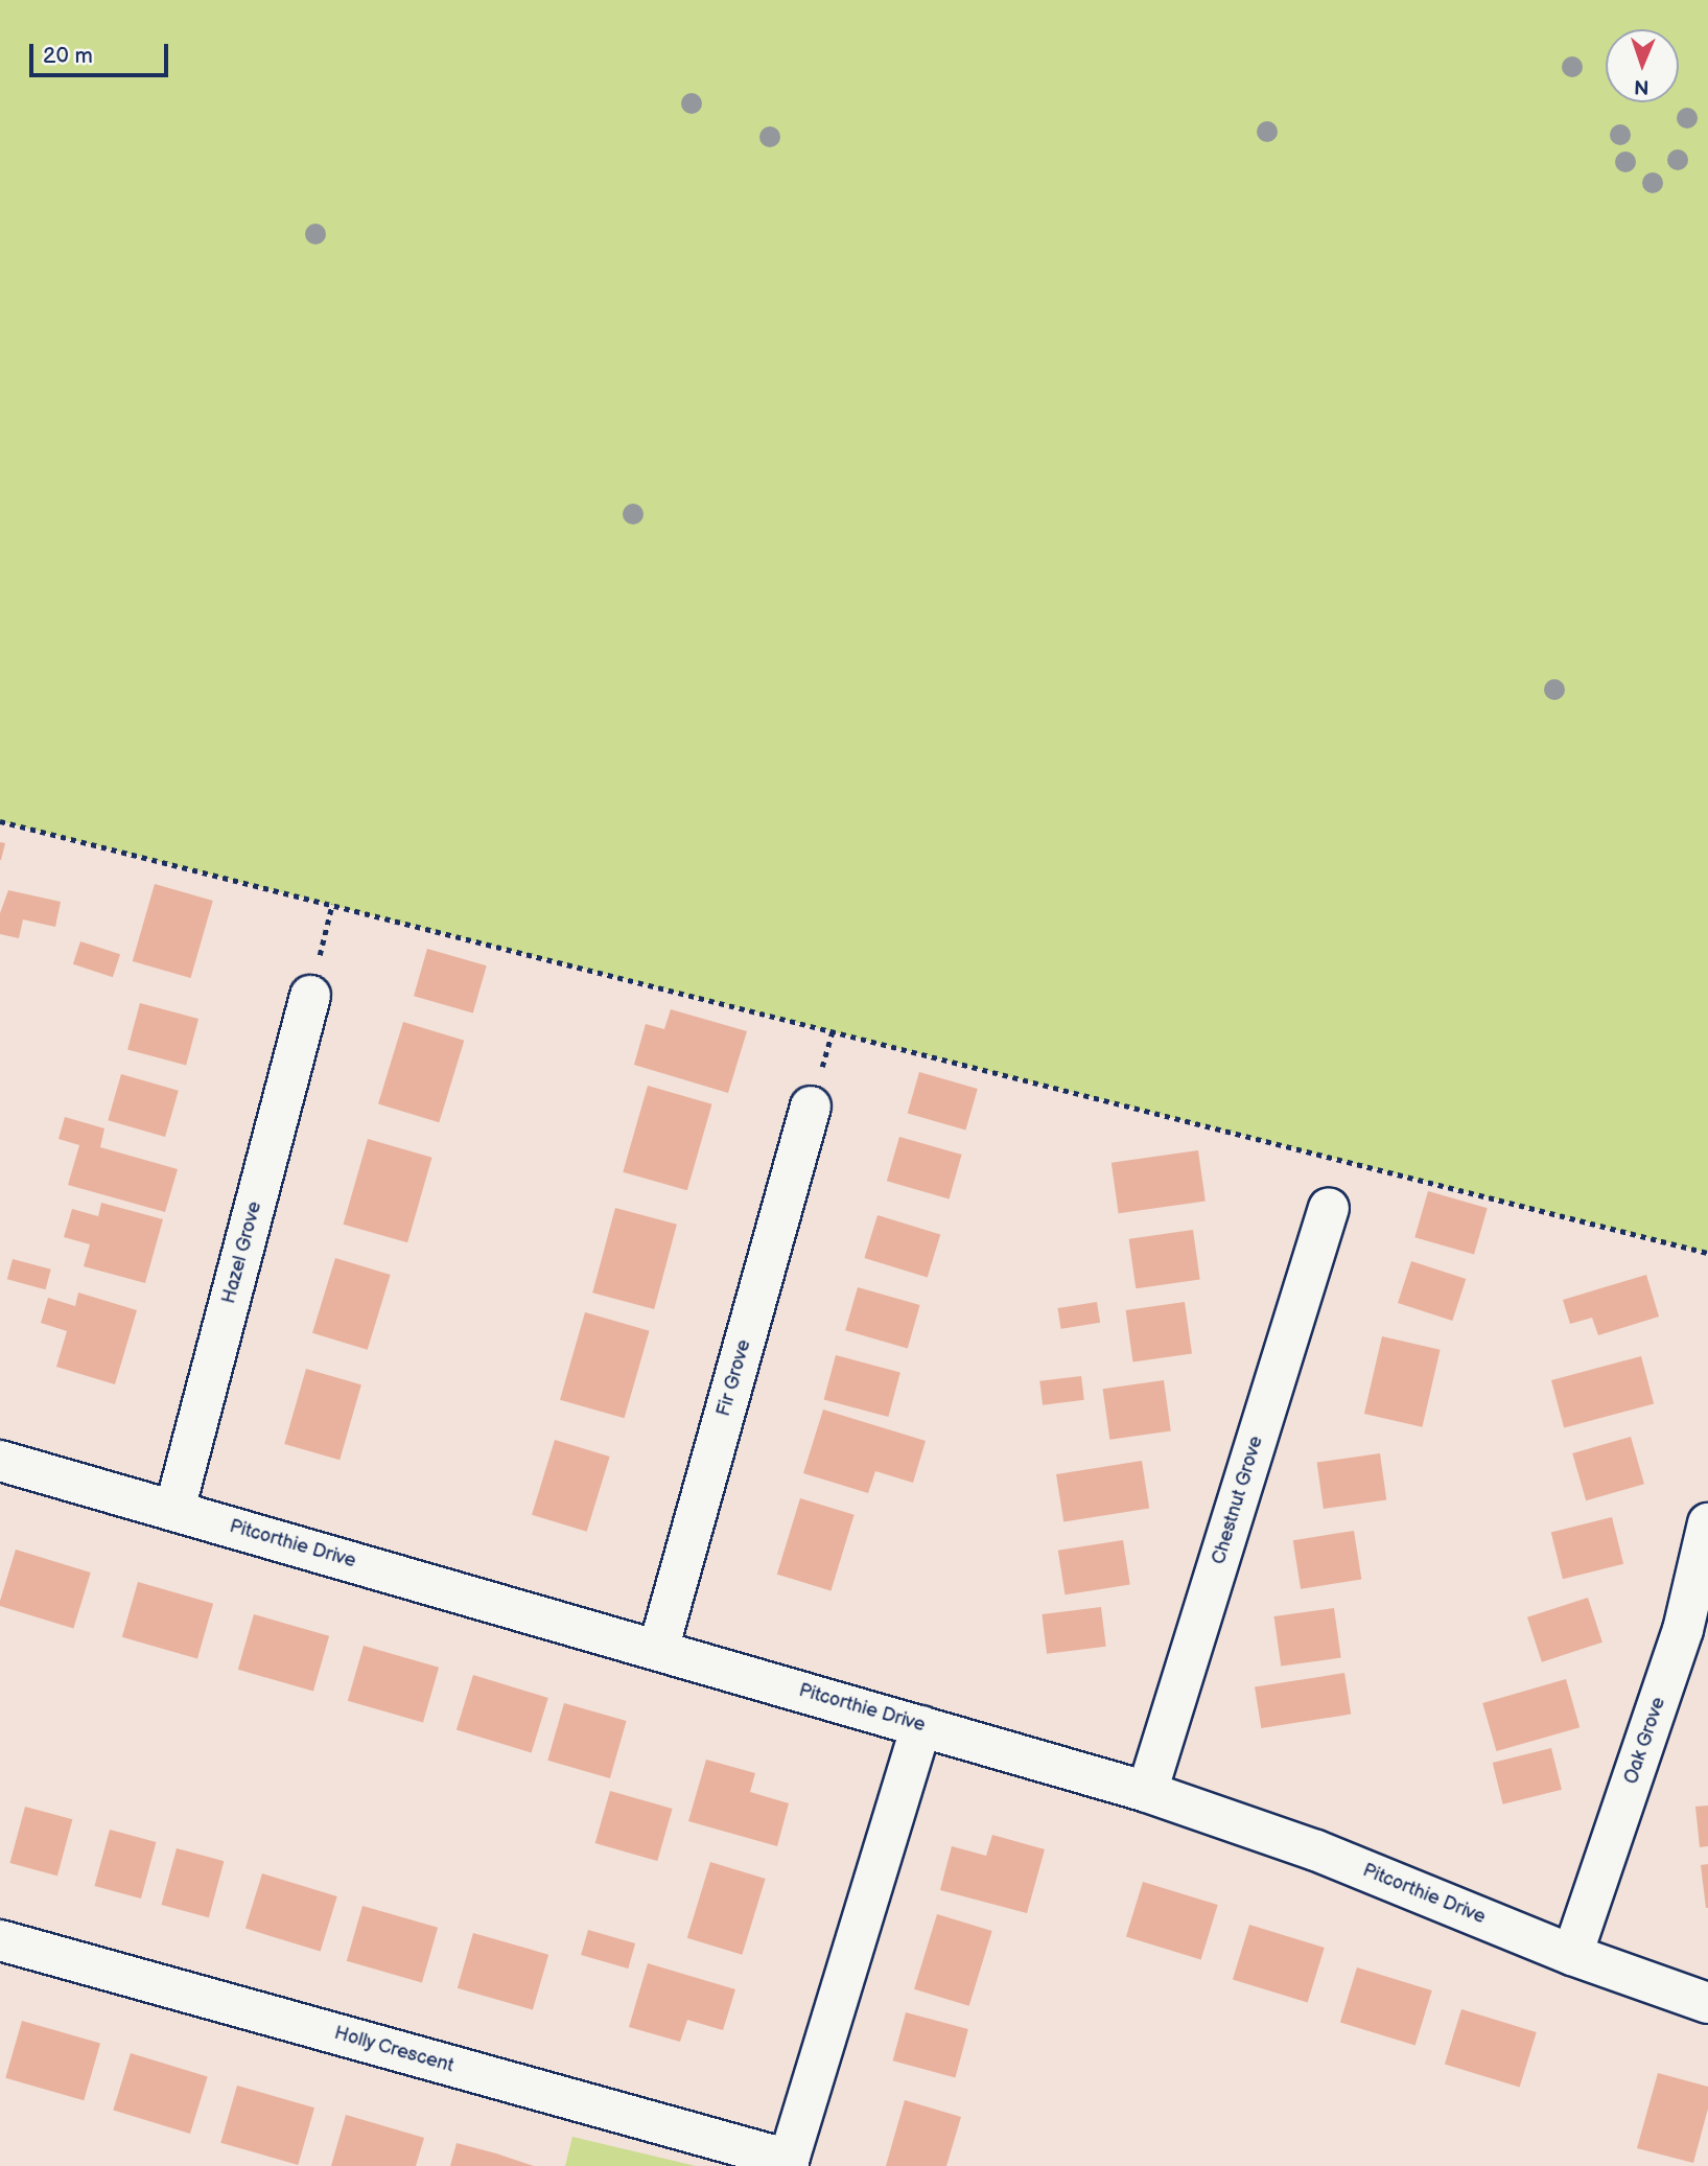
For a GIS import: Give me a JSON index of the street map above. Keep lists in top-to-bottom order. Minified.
{"streets":{"street":["Hazel Grove","Fir Grove","Chestnut Grove","Pitcorthie Drive","Oak Grove","Holly Crescent"]},"crossings":[["Hazel Grove","Pitcorthie Drive"],["Fir Grove","Pitcorthie Drive"],["Chestnut Grove","Pitcorthie Drive"],["Pitcorthie Drive","Oak Grove"],["Pitcorthie Drive","Holly Crescent"]],"scale_bar":"20 m","north":"bottom"}
